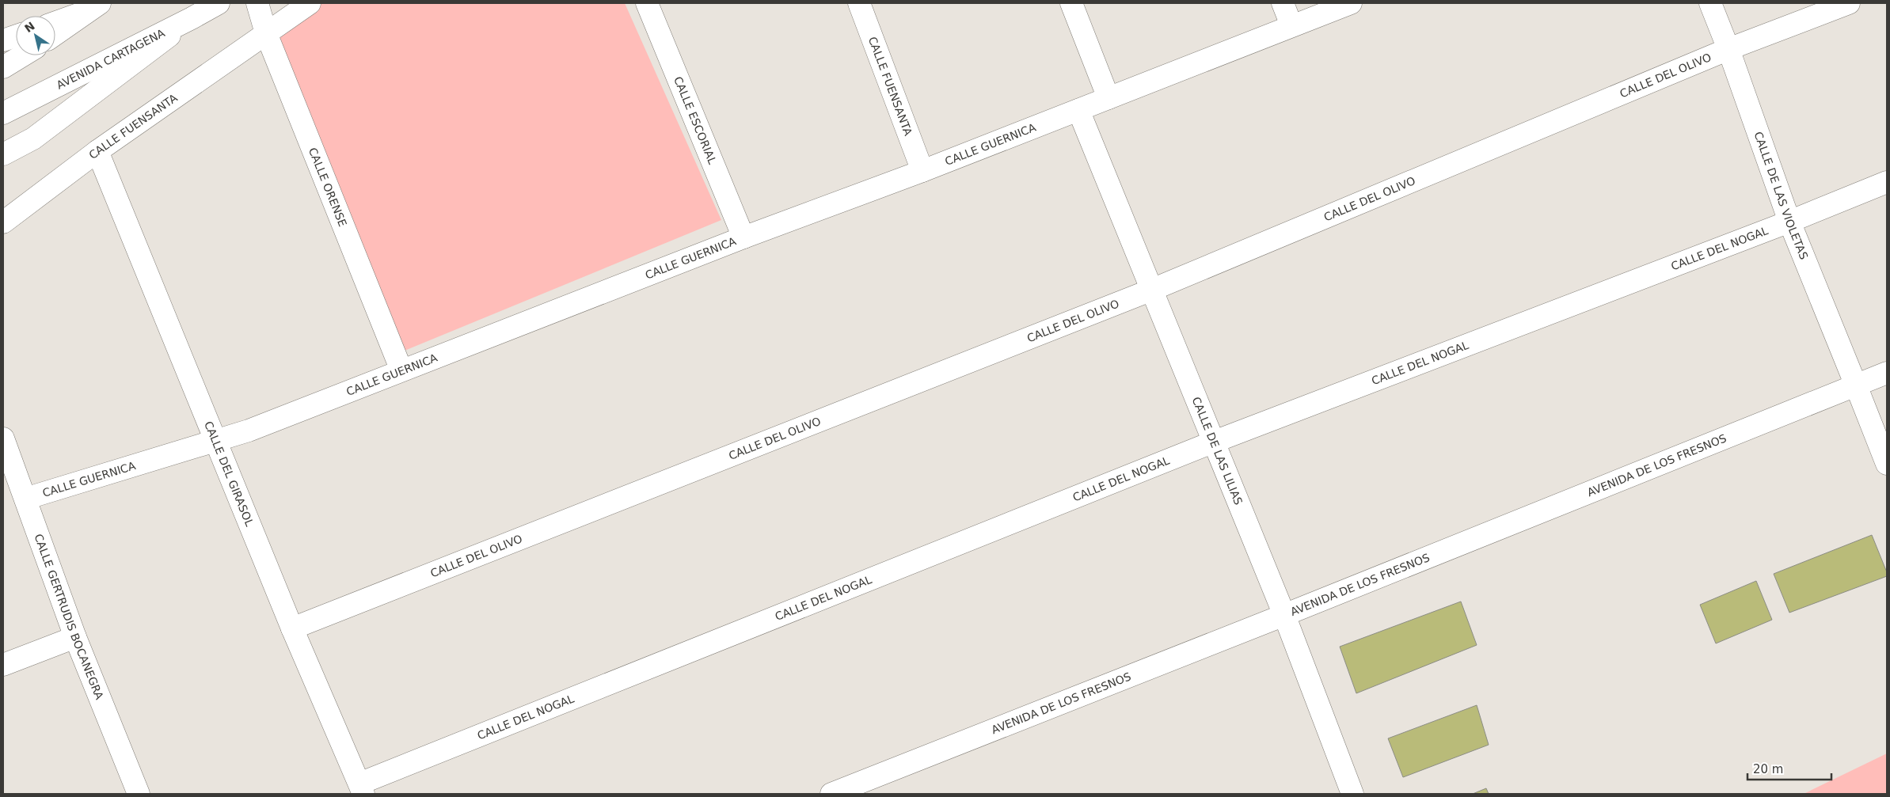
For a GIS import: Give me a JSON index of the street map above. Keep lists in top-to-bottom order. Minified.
{"streets":{"street":["AVENIDA CARTAGENA","CALLE DEL OLIVO","CALLE FUENSANTA","CALLE ESCORIAL","CALLE GUERNICA","CALLE ORENSE","CALLE DE LAS VIOLETAS","CALLE DEL NOGAL","CALLE DE LAS LILIAS","AVENIDA DE LOS FRESNOS","CALLE DEL GIRASOL","CALLE GERTRUDIS BOCANEGRA"]},"crossings":[["CALLE DEL OLIVO","CALLE DE LAS VIOLETAS"],["CALLE DEL OLIVO","CALLE DE LAS LILIAS"],["CALLE DEL OLIVO","CALLE DEL GIRASOL"],["CALLE FUENSANTA","CALLE GUERNICA"],["CALLE FUENSANTA","CALLE ORENSE"],["CALLE FUENSANTA","CALLE DEL GIRASOL"],["CALLE ESCORIAL","CALLE GUERNICA"],["CALLE GUERNICA","CALLE ORENSE"],["CALLE GUERNICA","CALLE DE LAS LILIAS"],["CALLE GUERNICA","CALLE DEL GIRASOL"],["CALLE GUERNICA","CALLE GERTRUDIS BOCANEGRA"],["CALLE DE LAS VIOLETAS","CALLE DEL NOGAL"],["CALLE DE LAS VIOLETAS","AVENIDA DE LOS FRESNOS"],["CALLE DEL NOGAL","CALLE DE LAS LILIAS"],["CALLE DEL NOGAL","CALLE DEL GIRASOL"],["CALLE DE LAS LILIAS","AVENIDA DE LOS FRESNOS"]],"scale_bar":"20 m","north":"top left"}
